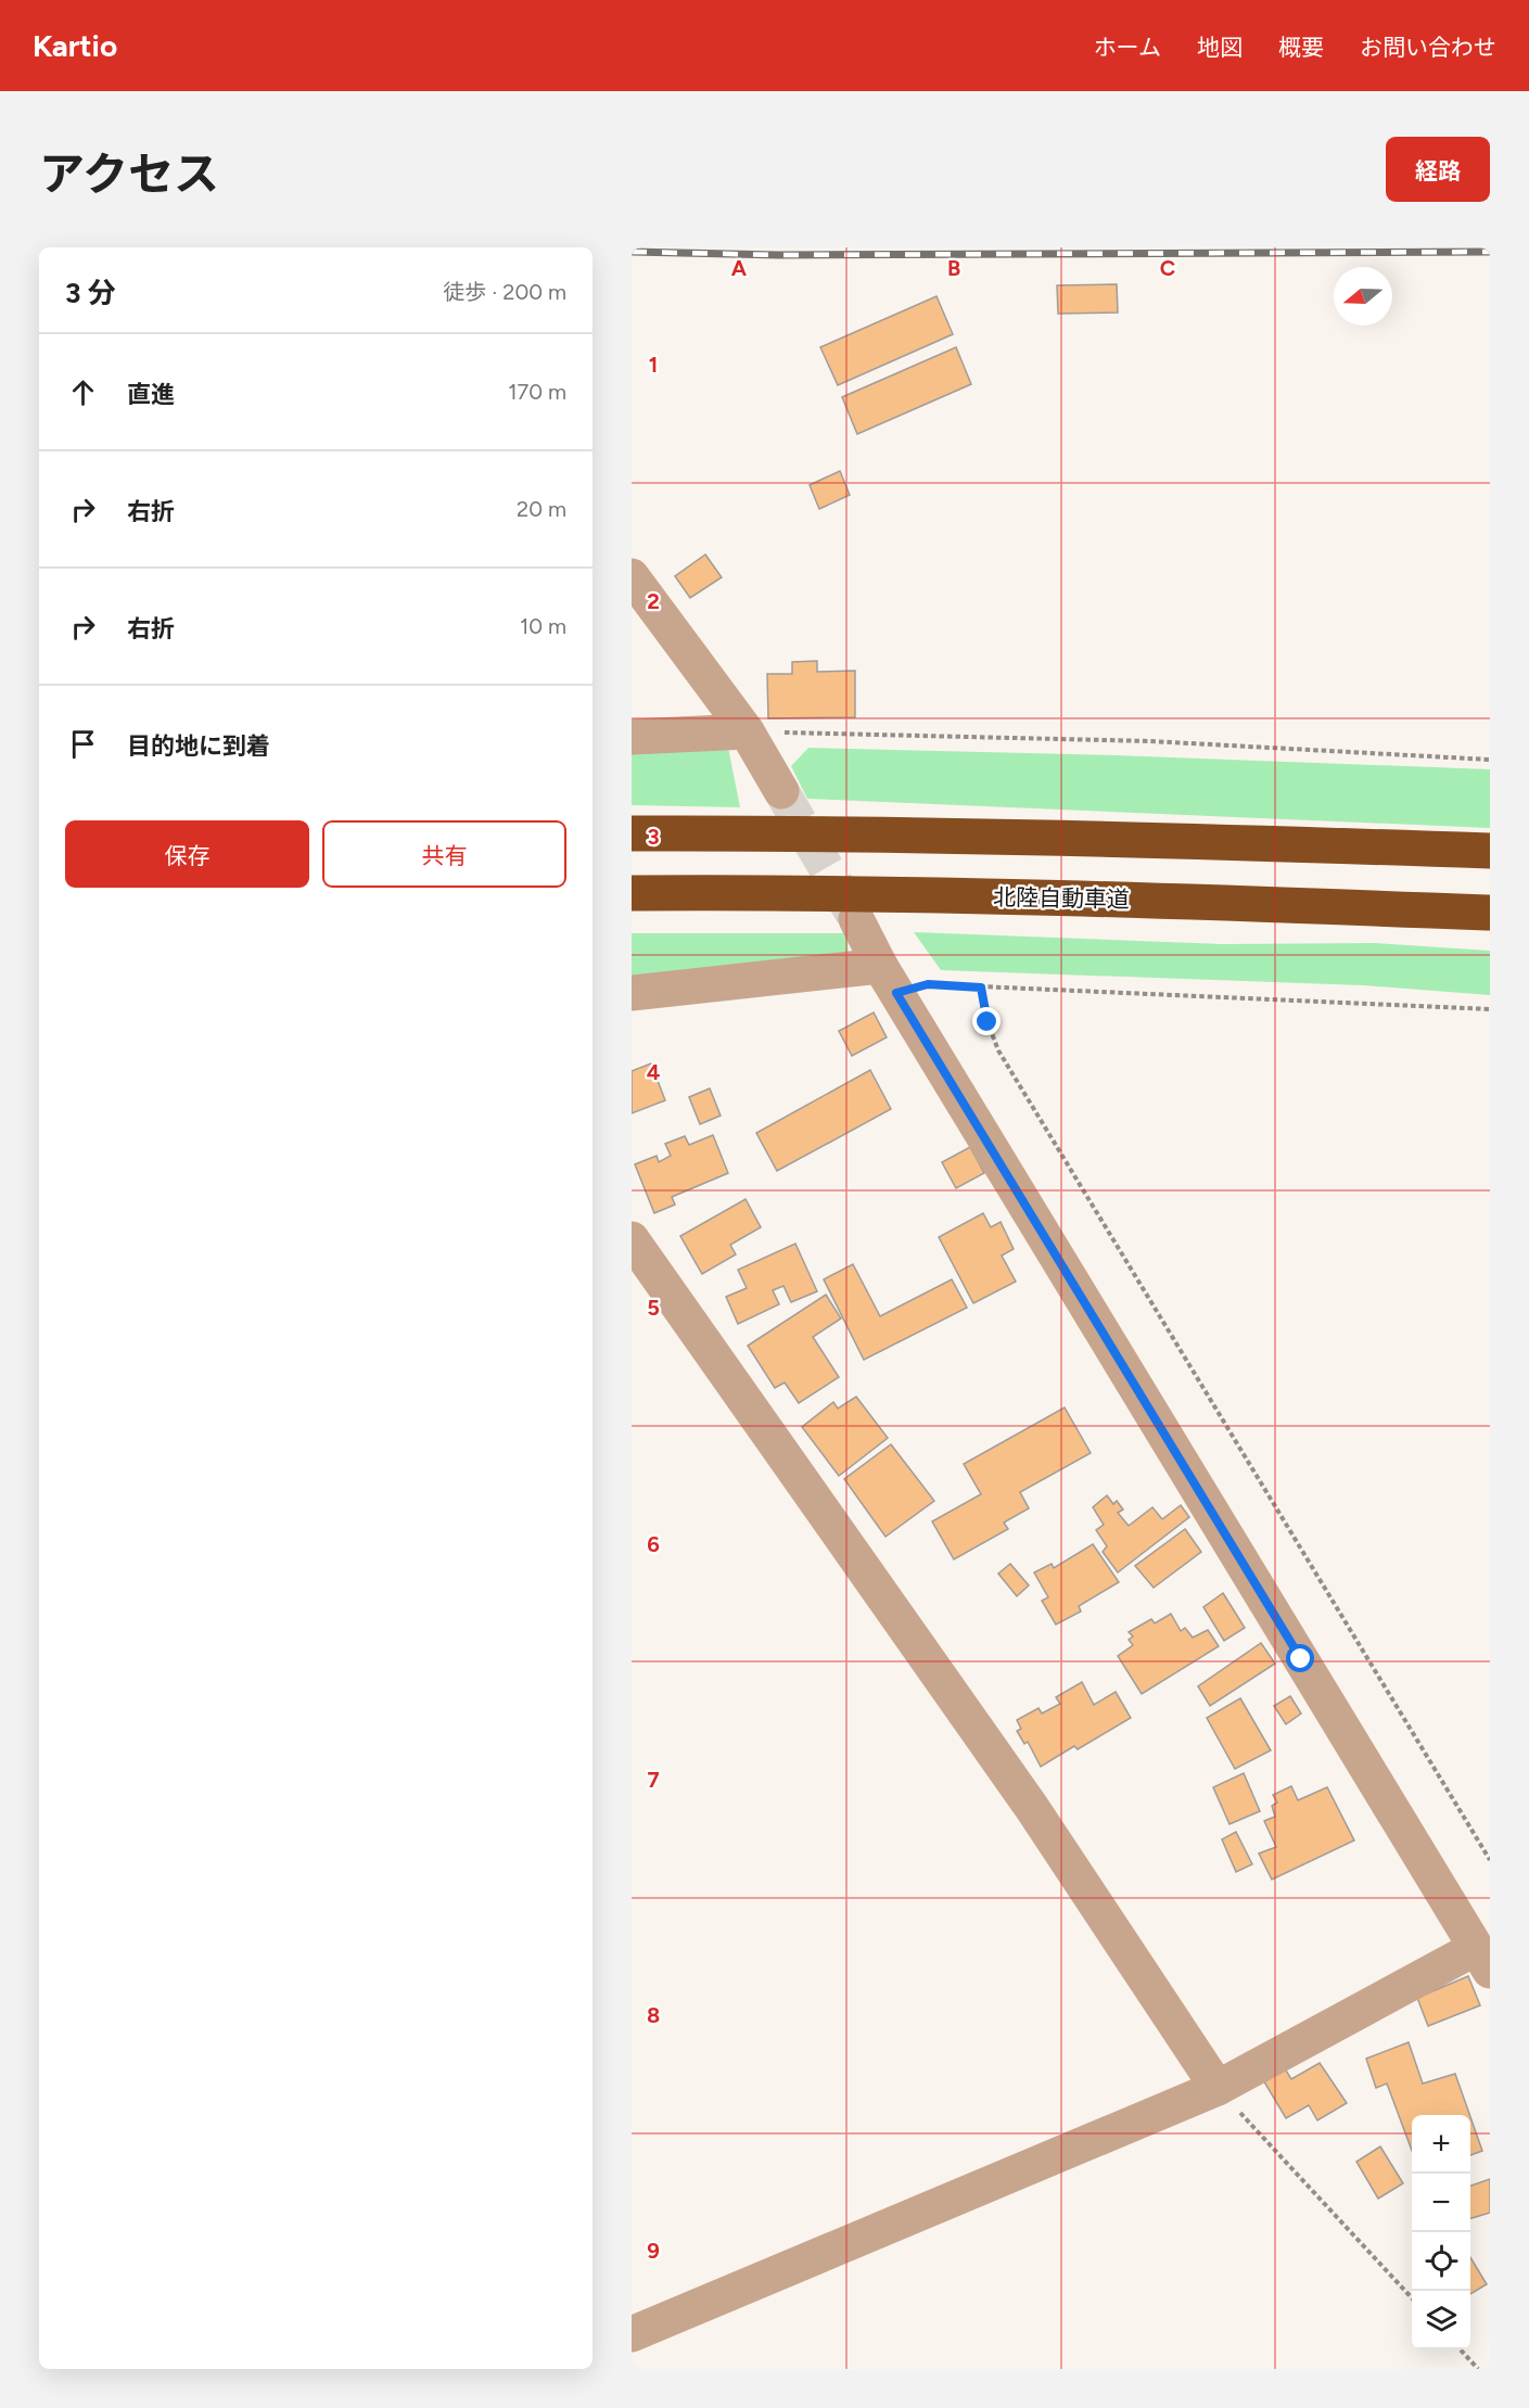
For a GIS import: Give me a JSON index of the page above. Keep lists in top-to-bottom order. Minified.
{"streets":{"highway":["北陸自動車道"]},"north":"left","page":{"header":"Kartio","nav":["ホーム","地図","概要","お問い合わせ"],"title":"アクセス","buttons":["経路",["保存","共有"]],"heading":["3 分","徒歩 · 200 m"],"list":[["直進","170 m"],["右折","20 m"],["右折","10 m"],"目的地に到着"],"map_buttons":["+","−"]},"grid":{"columns":["A","B","C"],"rows":["1","2","3","4","5","6","7","8","9"]}}
